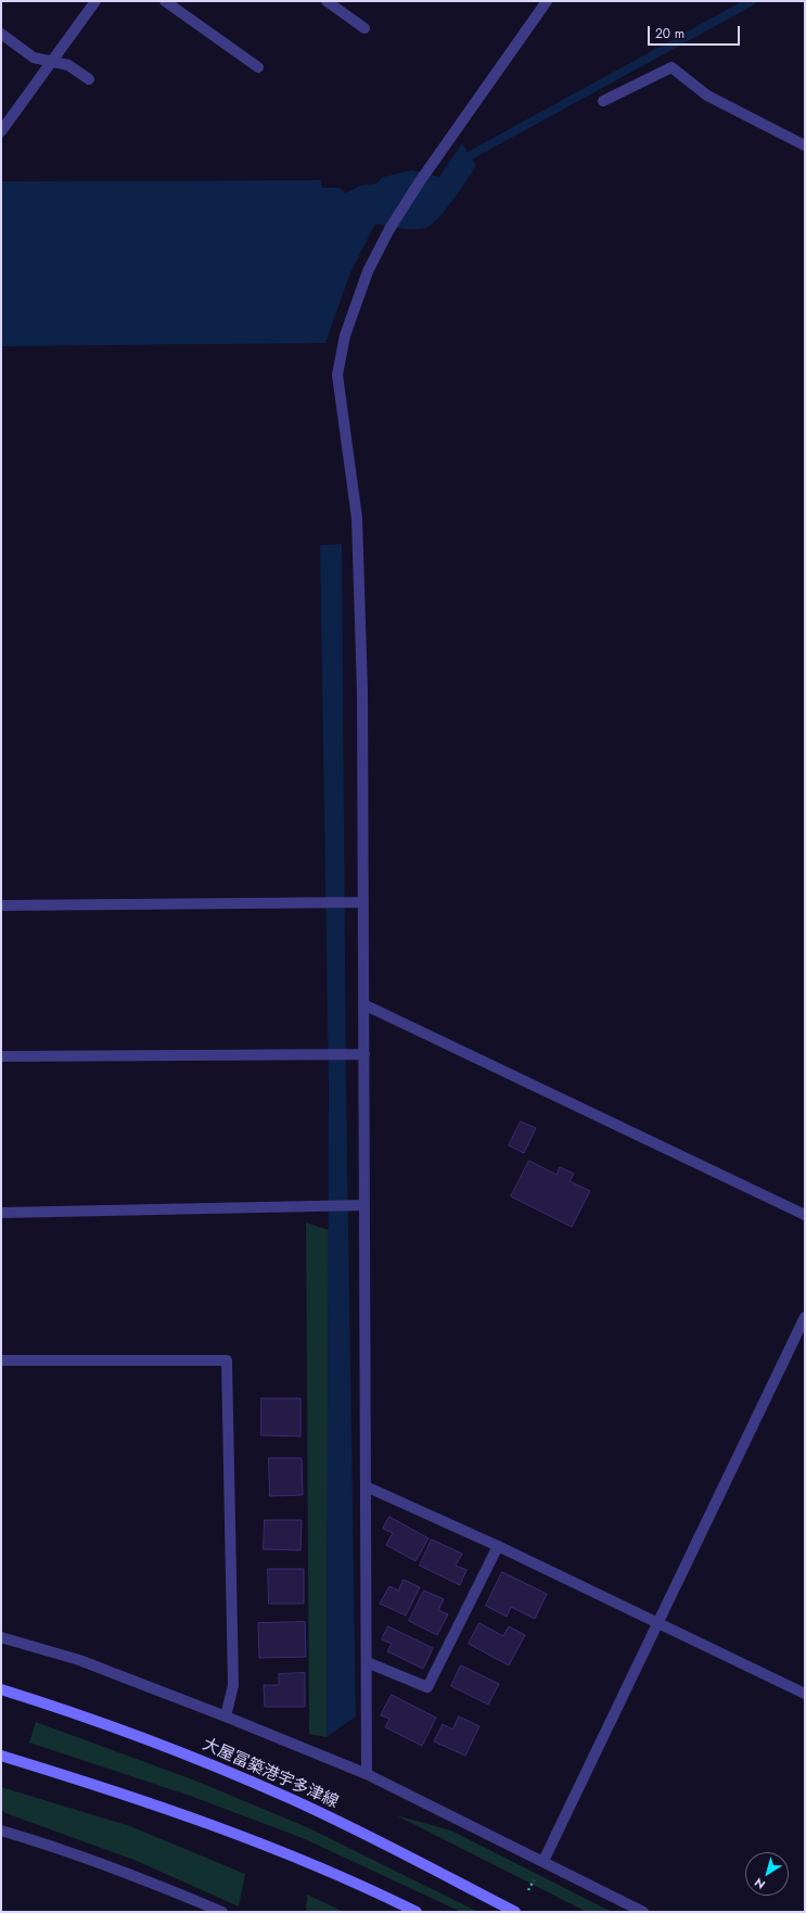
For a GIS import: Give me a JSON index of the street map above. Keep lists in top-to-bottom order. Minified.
{"streets":{"main road":["大屋冨築港宇多津線"]},"scale_bar":"20 m","north":"bottom left"}
